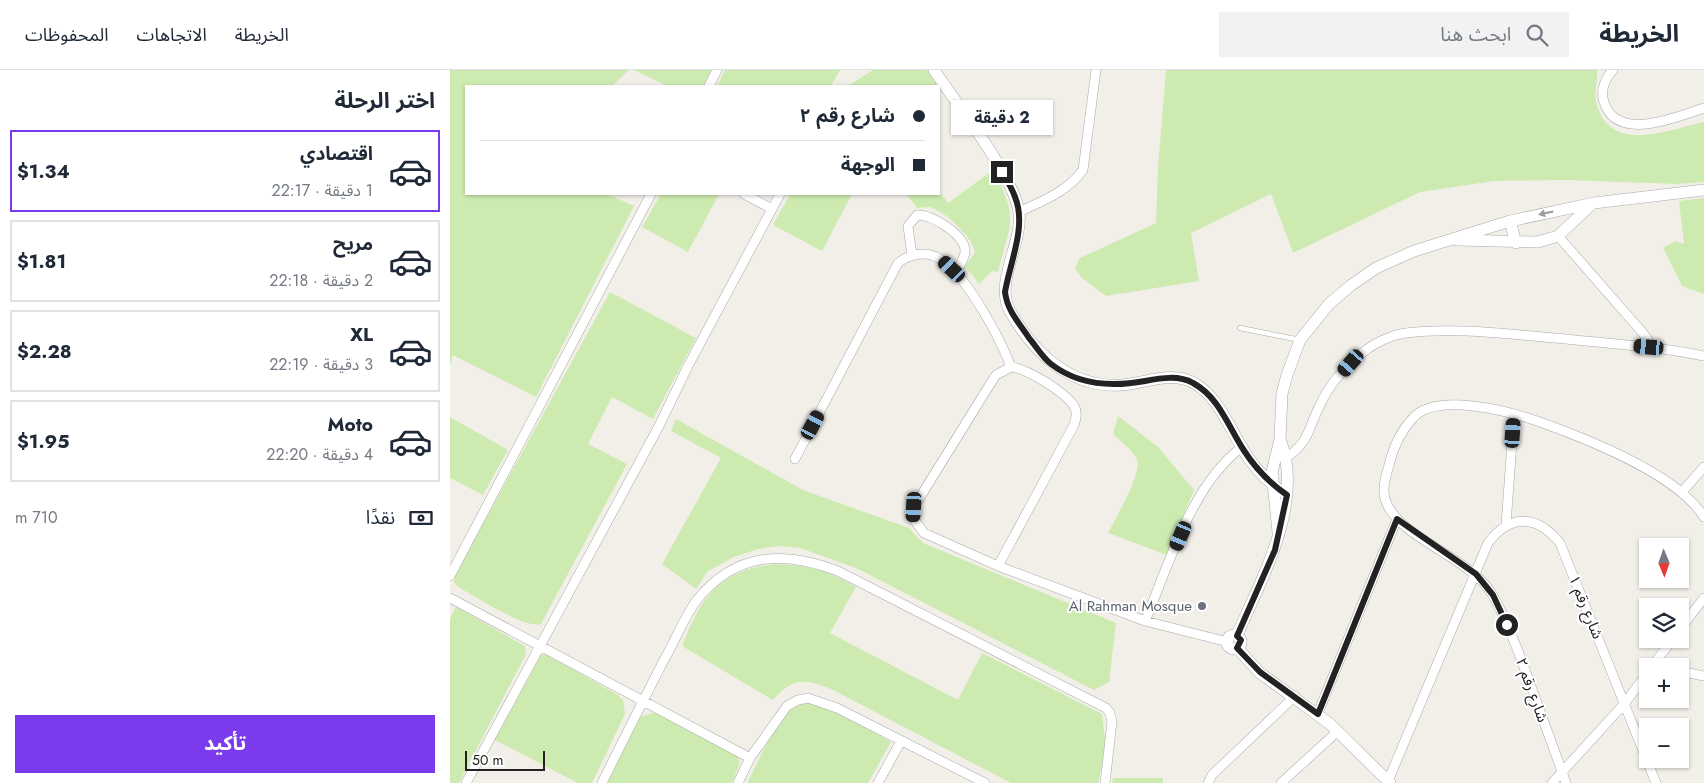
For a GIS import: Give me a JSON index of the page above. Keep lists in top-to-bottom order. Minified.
{"streets":{"street":["شارع رقم ١","شارع رقم ٢"]},"places":["Al Rahman Mosque"],"scale_bar":"50 m","north":"bottom","page":{"header":"الخريطة","search":"ابحث هنا","nav":["الخريطة","الاتجاهات","المحفوظات"],"heading":"اختر الرحلة","banner":["شارع رقم ٢","الوجهة"],"bubble":"2 دقيقة","list":[{"name":"اقتصادي","note":"1 دقيقة · 22:17","value":"$1.34"},{"name":"مريح","note":"2 دقيقة · 22:18","value":"$1.81"},{"name":"XL","note":"3 دقيقة · 22:19","value":"$2.28"},{"name":"Moto","note":"4 دقيقة · 22:20","value":"$1.95"}],"pay":["نقدًا","710 m"],"map_buttons":["+","−"],"buttons":"تأكيد","scale":"50 m"}}
